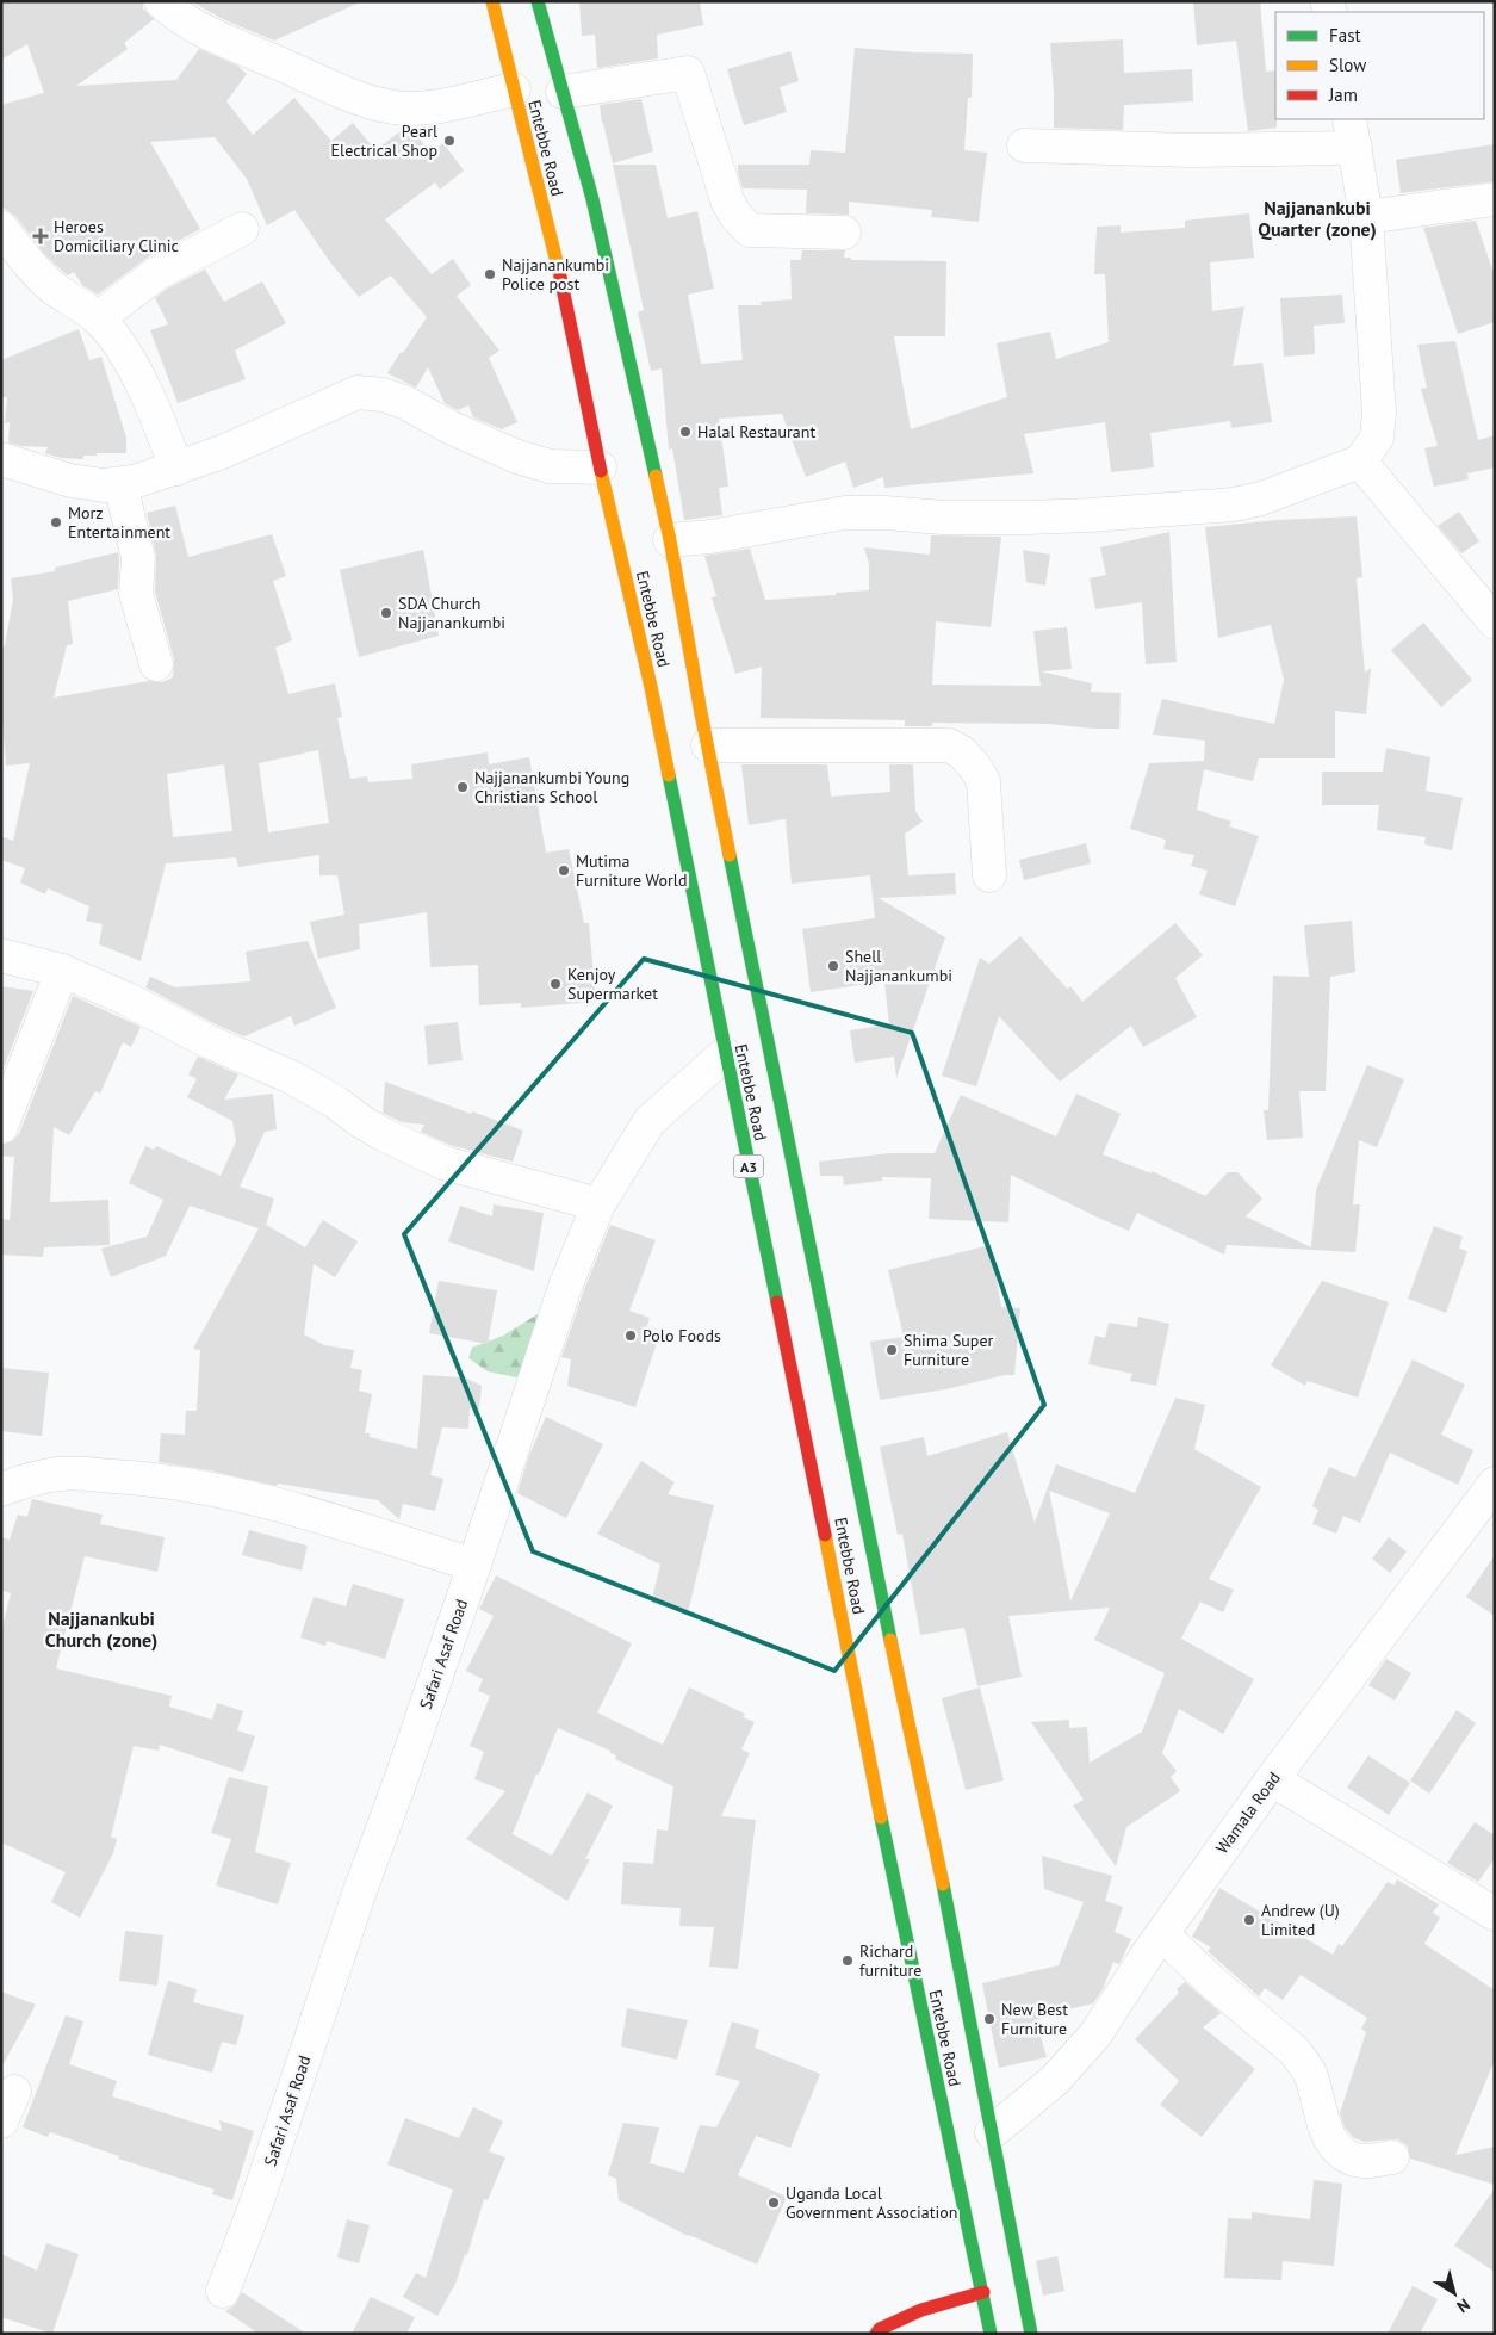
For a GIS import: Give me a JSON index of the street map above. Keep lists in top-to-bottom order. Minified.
{"streets":{"main road":["Entebbe Road","A3"],"street":["Safari Asaf Road","Wamala Road"]},"crossings":[["Entebbe Road","Safari Asaf Road"],["Entebbe Road","Wamala Road"]],"districts":["Najjanankubi Quarter (zone)","Najjanankubi Church (zone)"],"places":{"other":["Pearl Electrical Shop","Najjanankumbi Police post","Halal Restaurant","Morz Entertainment","SDA Church Najjanankumbi","Najjanankumbi Young Christians School","Mutima Furniture World","Shell Najjanankumbi","Kenjoy Supermarket","Polo Foods","Shima Super Furniture","Andrew (U) Limited","Richard furniture","New Best Furniture","Uganda Local Government Association"],"health":["Heroes Domiciliary Clinic"]},"legend":["Fast","Slow","Jam"],"north":"bottom right"}
